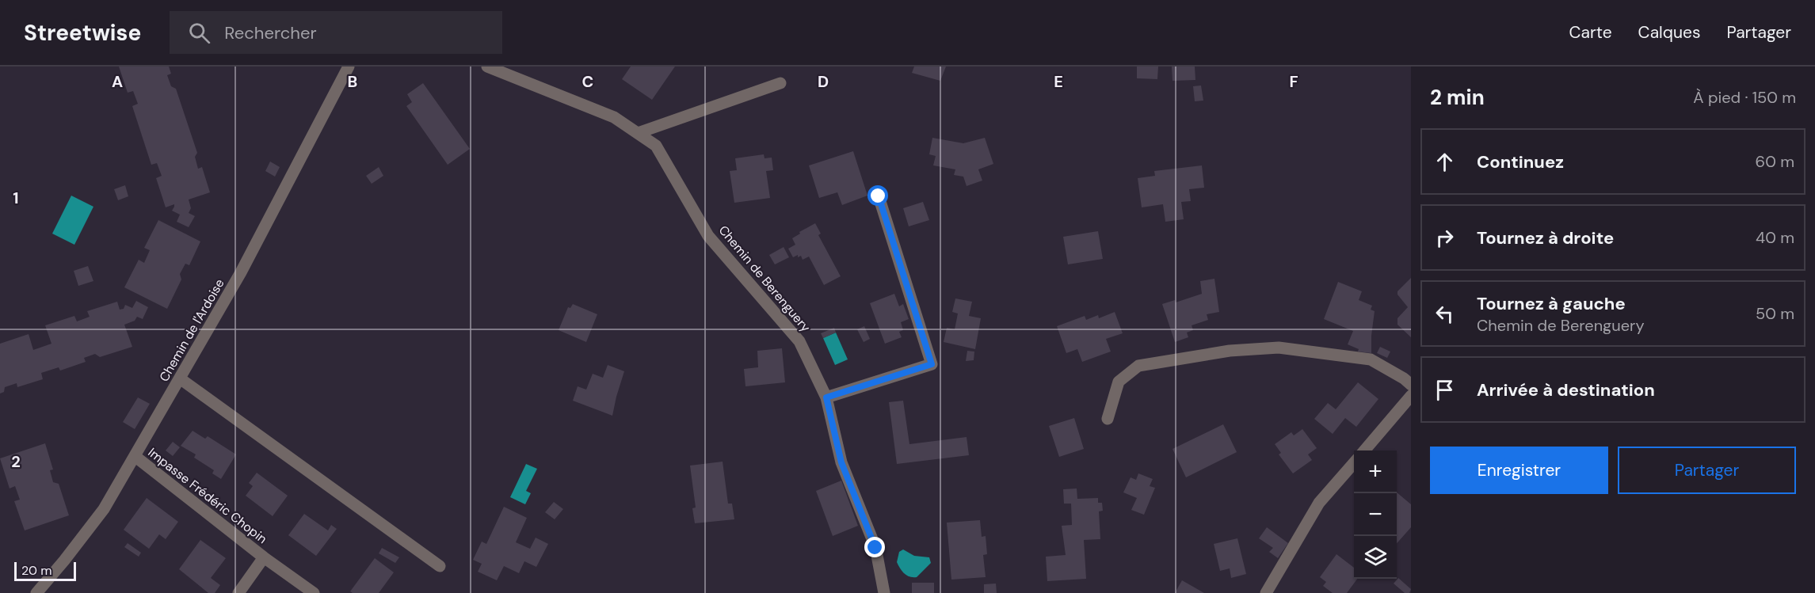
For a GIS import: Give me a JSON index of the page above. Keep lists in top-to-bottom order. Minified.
{"streets":{"street":["Chemin de Berenguery","Chemin de l'Ardoise","Impasse Frédéric Chopin"]},"crossings":[["Chemin de l'Ardoise","Impasse Frédéric Chopin"]],"scale_bar":"20 m","page":{"header":"Streetwise","search":"Rechercher","nav":["Carte","Calques","Partager"],"heading":["2 min","À pied · 150 m"],"list":[["Continuez","60 m"],["Tournez à droite","40 m"],["Tournez à gauche","Chemin de Berenguery","50 m"],"Arrivée à destination"],"buttons":["Enregistrer","Partager"],"map_buttons":["+","−"],"scale":"20 m"},"grid":{"columns":["A","B","C","D","E","F"],"rows":["1","2"]}}
